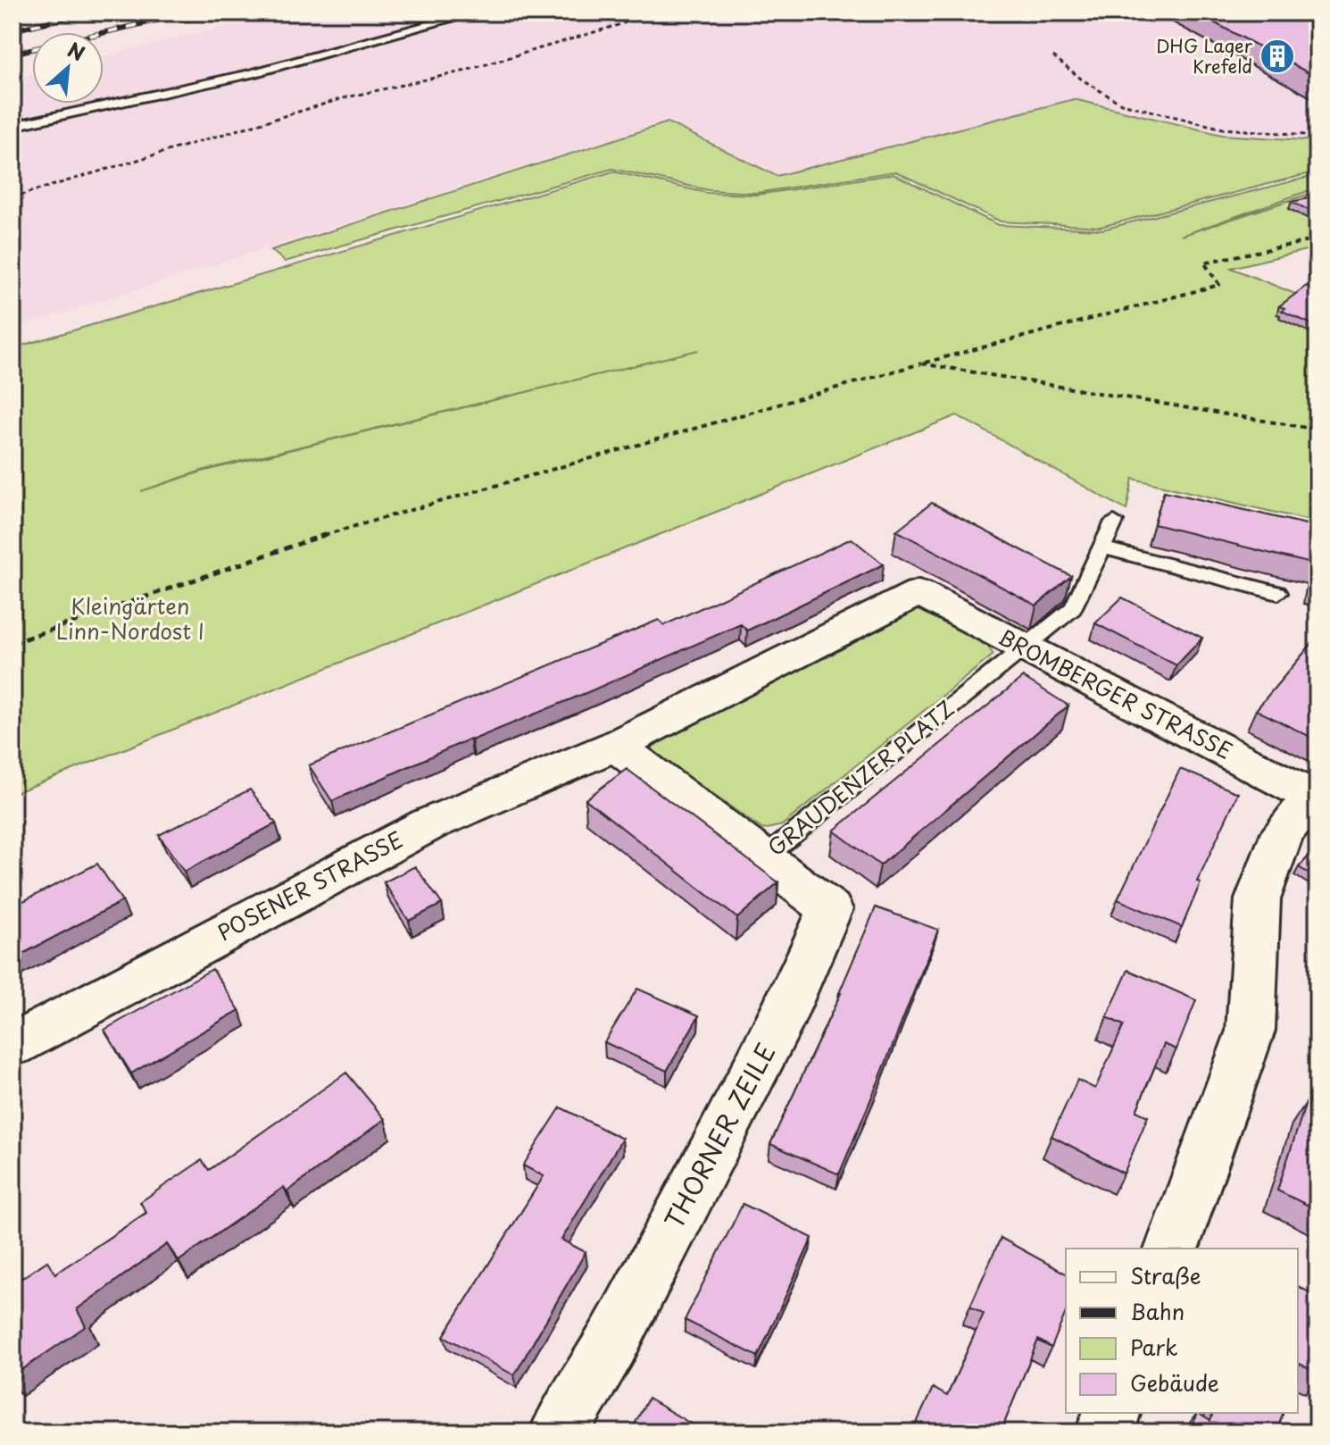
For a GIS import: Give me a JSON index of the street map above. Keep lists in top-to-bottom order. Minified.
{"streets":{"street":["BROMBERGER STRASSE","GRAUDENZER PLATZ","POSENER STRASSE","THORNER ZEILE"]},"crossings":[["BROMBERGER STRASSE","GRAUDENZER PLATZ"],["BROMBERGER STRASSE","POSENER STRASSE"],["GRAUDENZER PLATZ","POSENER STRASSE"],["GRAUDENZER PLATZ","THORNER ZEILE"]],"parks":["Kleingärten Linn-Nordost I"],"places":{"building":["DHG Lager Krefeld"]},"legend":["Straße","Bahn","Park","Gebäude"],"north":"top right"}
